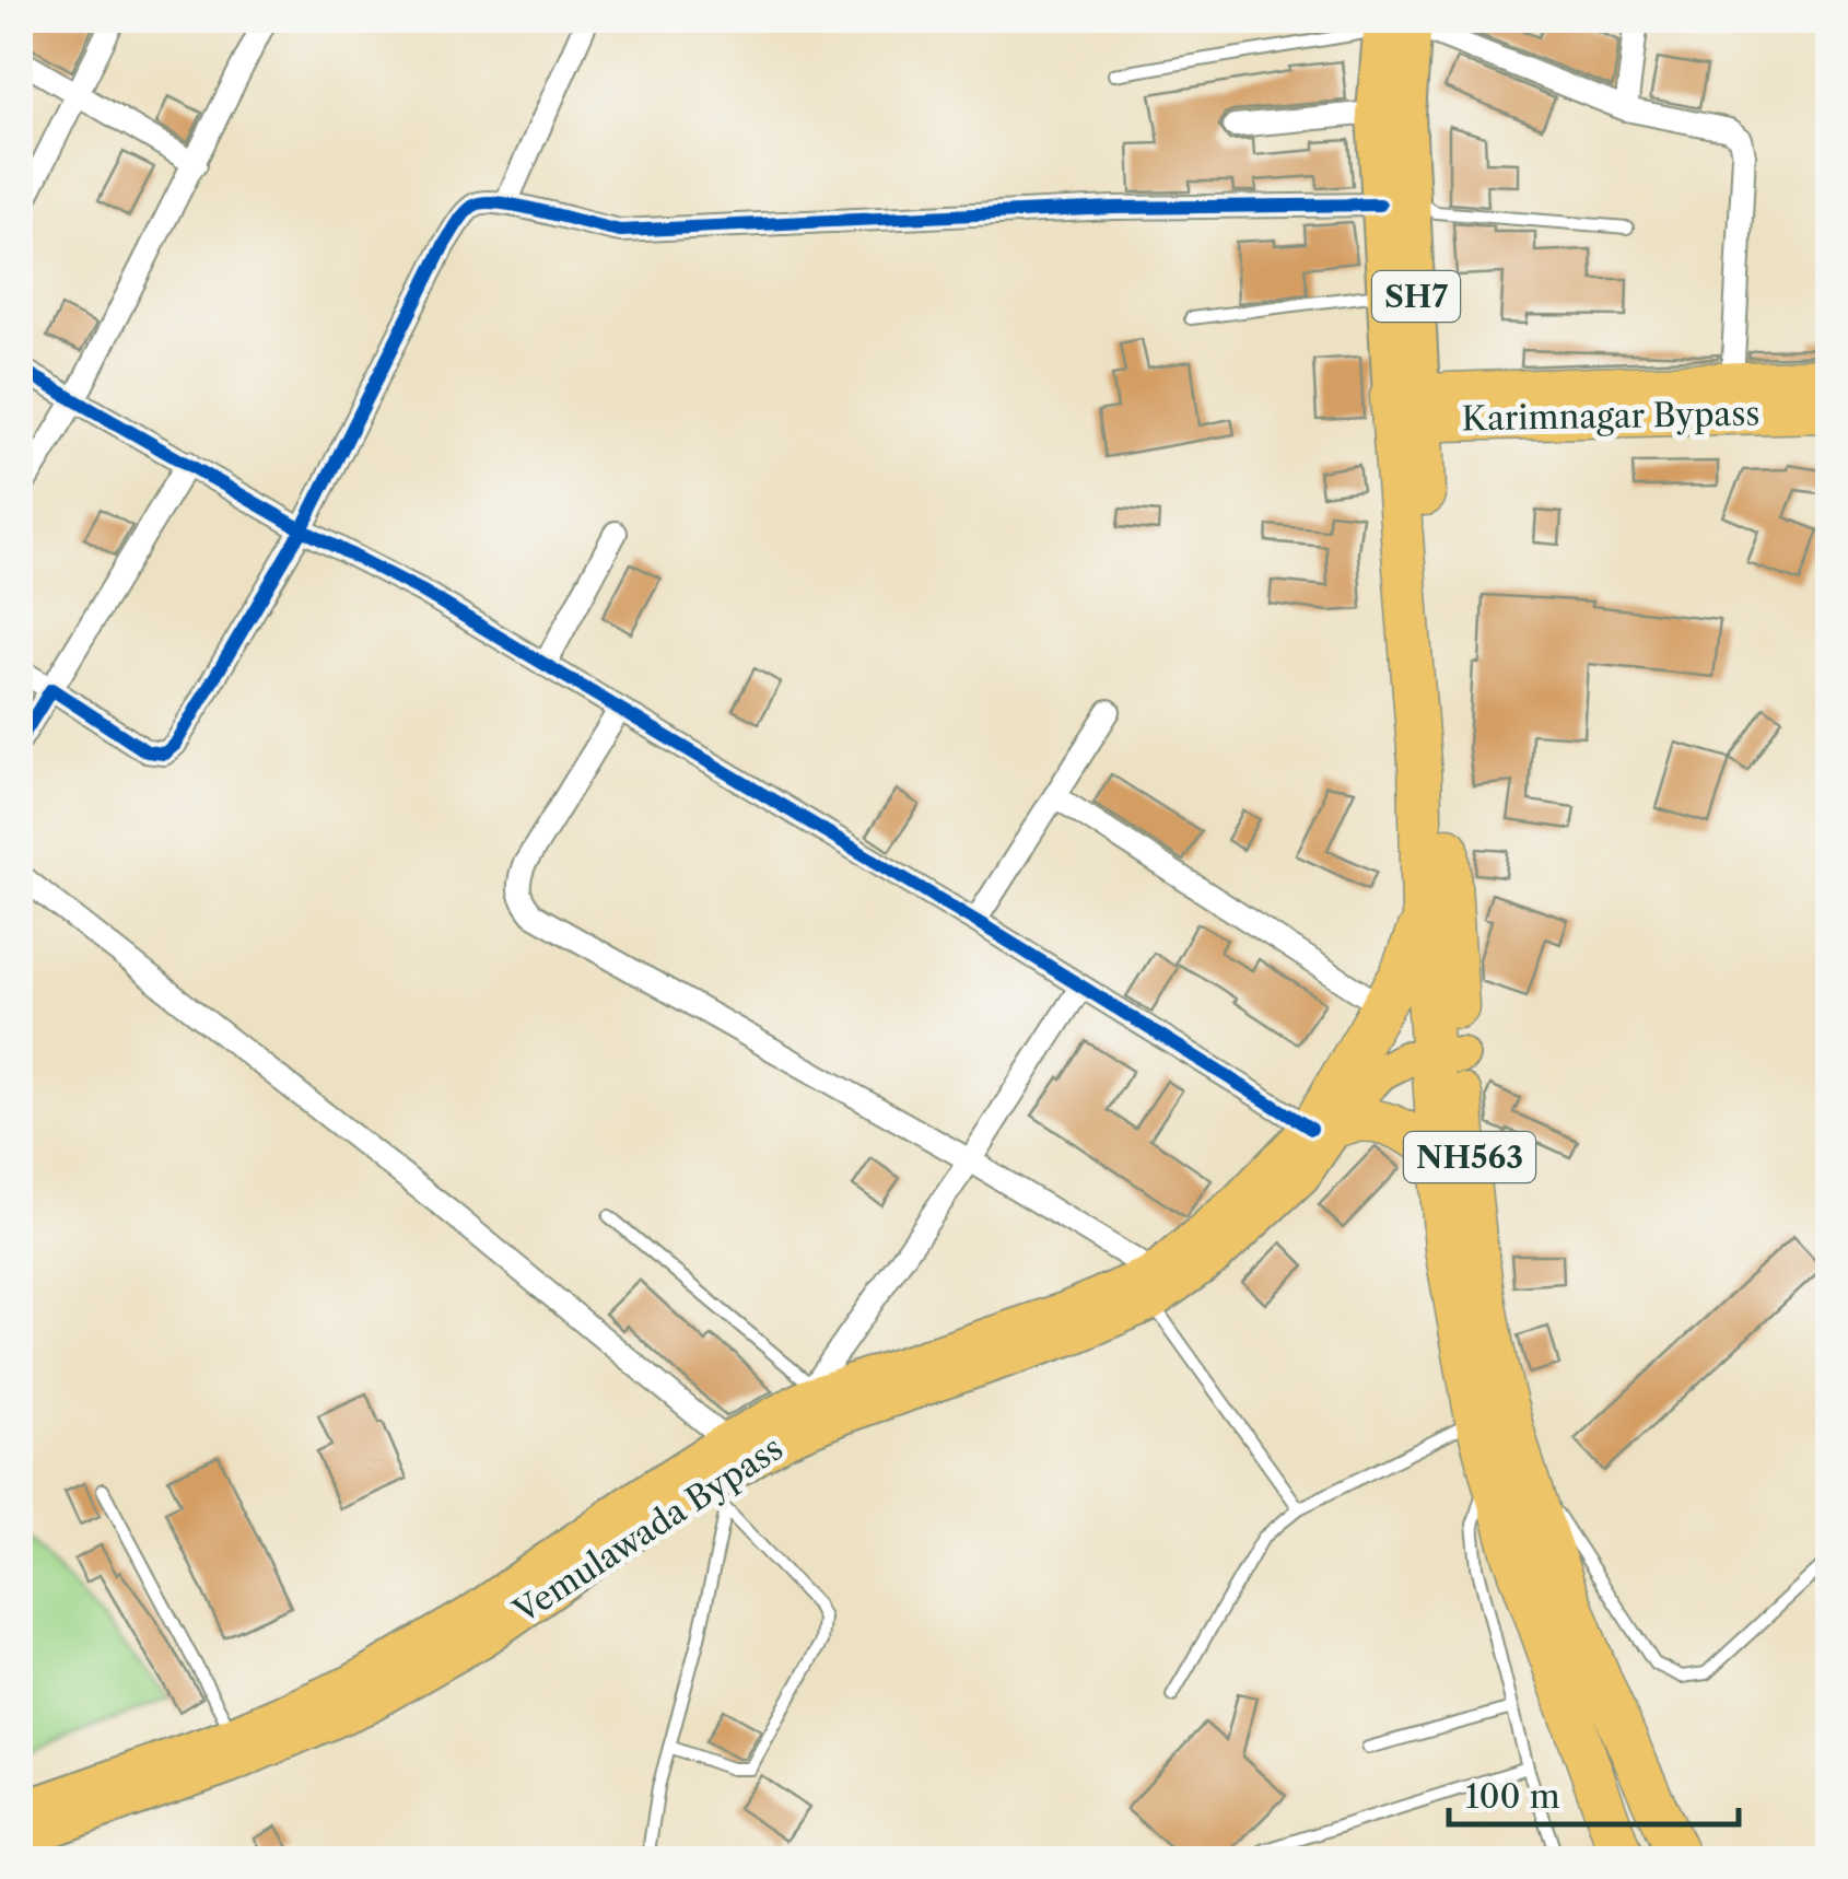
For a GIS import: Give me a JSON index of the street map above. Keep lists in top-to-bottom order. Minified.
{"streets":{"highway":["Karimnagar Bypass","NH563"],"main road":["SH7","Vemulawada Bypass"]},"crossings":[["SH7","Karimnagar Bypass"],["SH7","NH563"],["Karimnagar Bypass","NH563"],["NH563","Vemulawada Bypass"]],"scale_bar":"100 m"}
